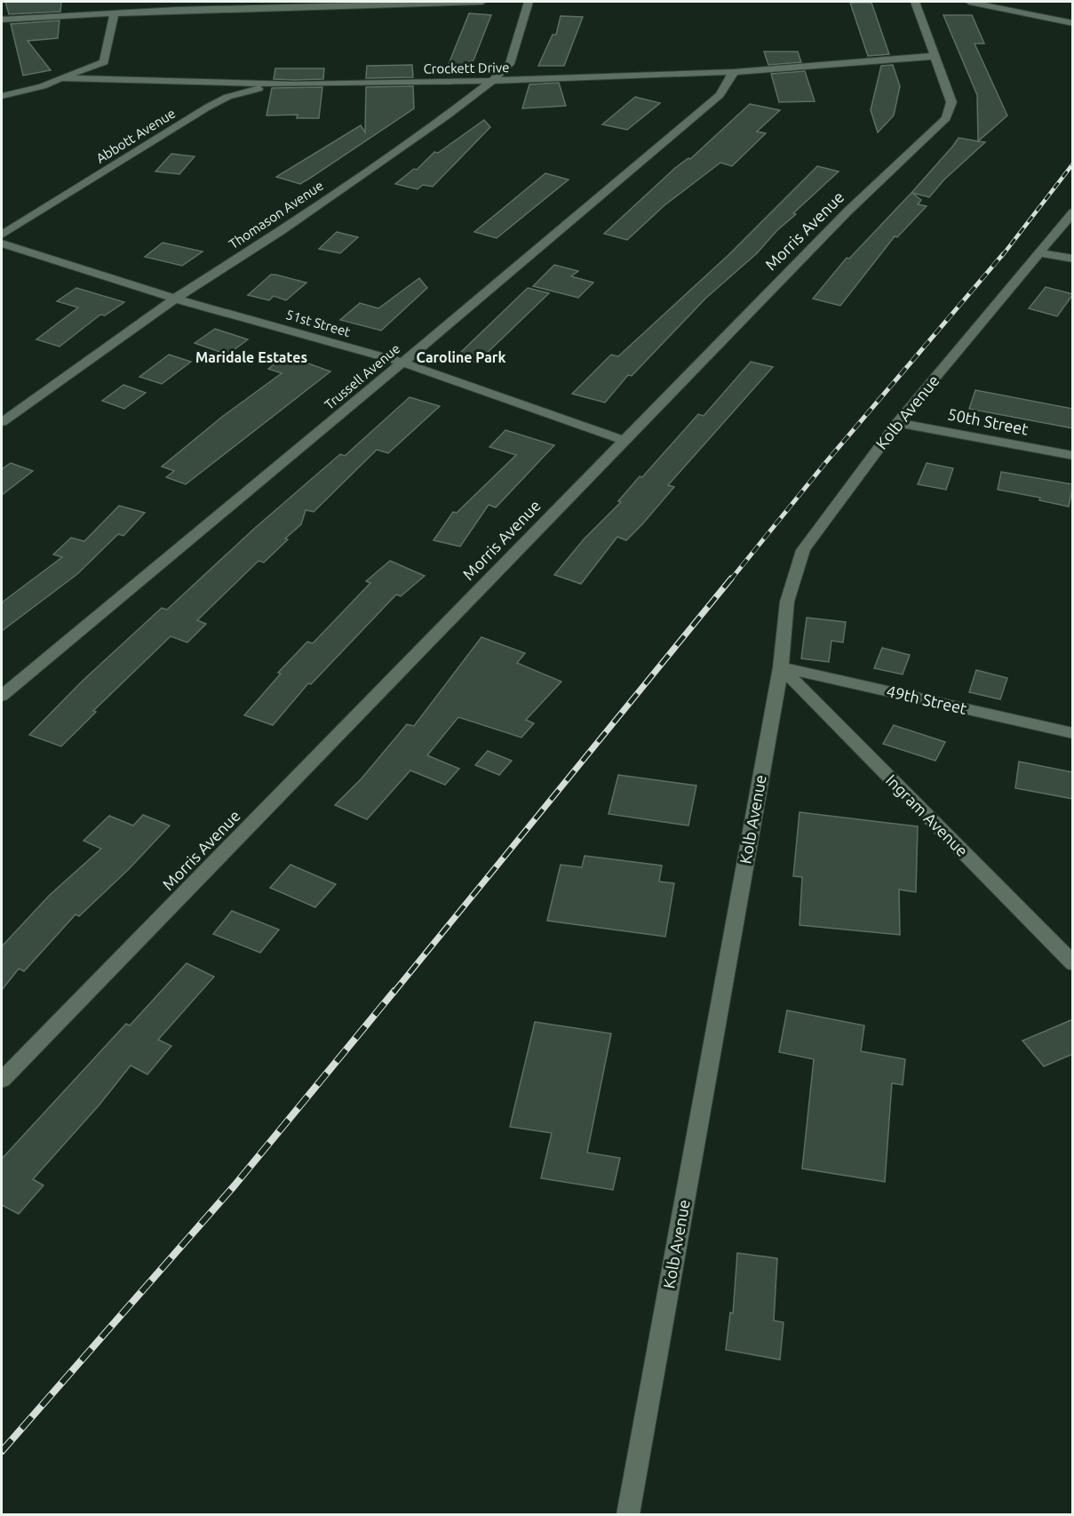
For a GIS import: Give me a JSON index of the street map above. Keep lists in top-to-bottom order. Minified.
{"streets":{"street":["Crockett Drive","Abbott Avenue","Thomason Avenue","Morris Avenue","51st Street","Trussell Avenue","Kolb Avenue","50th Street","49th Street","Ingram Avenue"]},"crossings":[["Crockett Drive","Abbott Avenue"],["Crockett Drive","Thomason Avenue"],["Crockett Drive","Morris Avenue"],["Crockett Drive","Trussell Avenue"],["Thomason Avenue","51st Street"],["Morris Avenue","51st Street"],["51st Street","Trussell Avenue"],["Kolb Avenue","50th Street"],["Kolb Avenue","49th Street"],["Kolb Avenue","Ingram Avenue"],["49th Street","Ingram Avenue"]],"districts":["Maridale Estates","Caroline Park"]}
